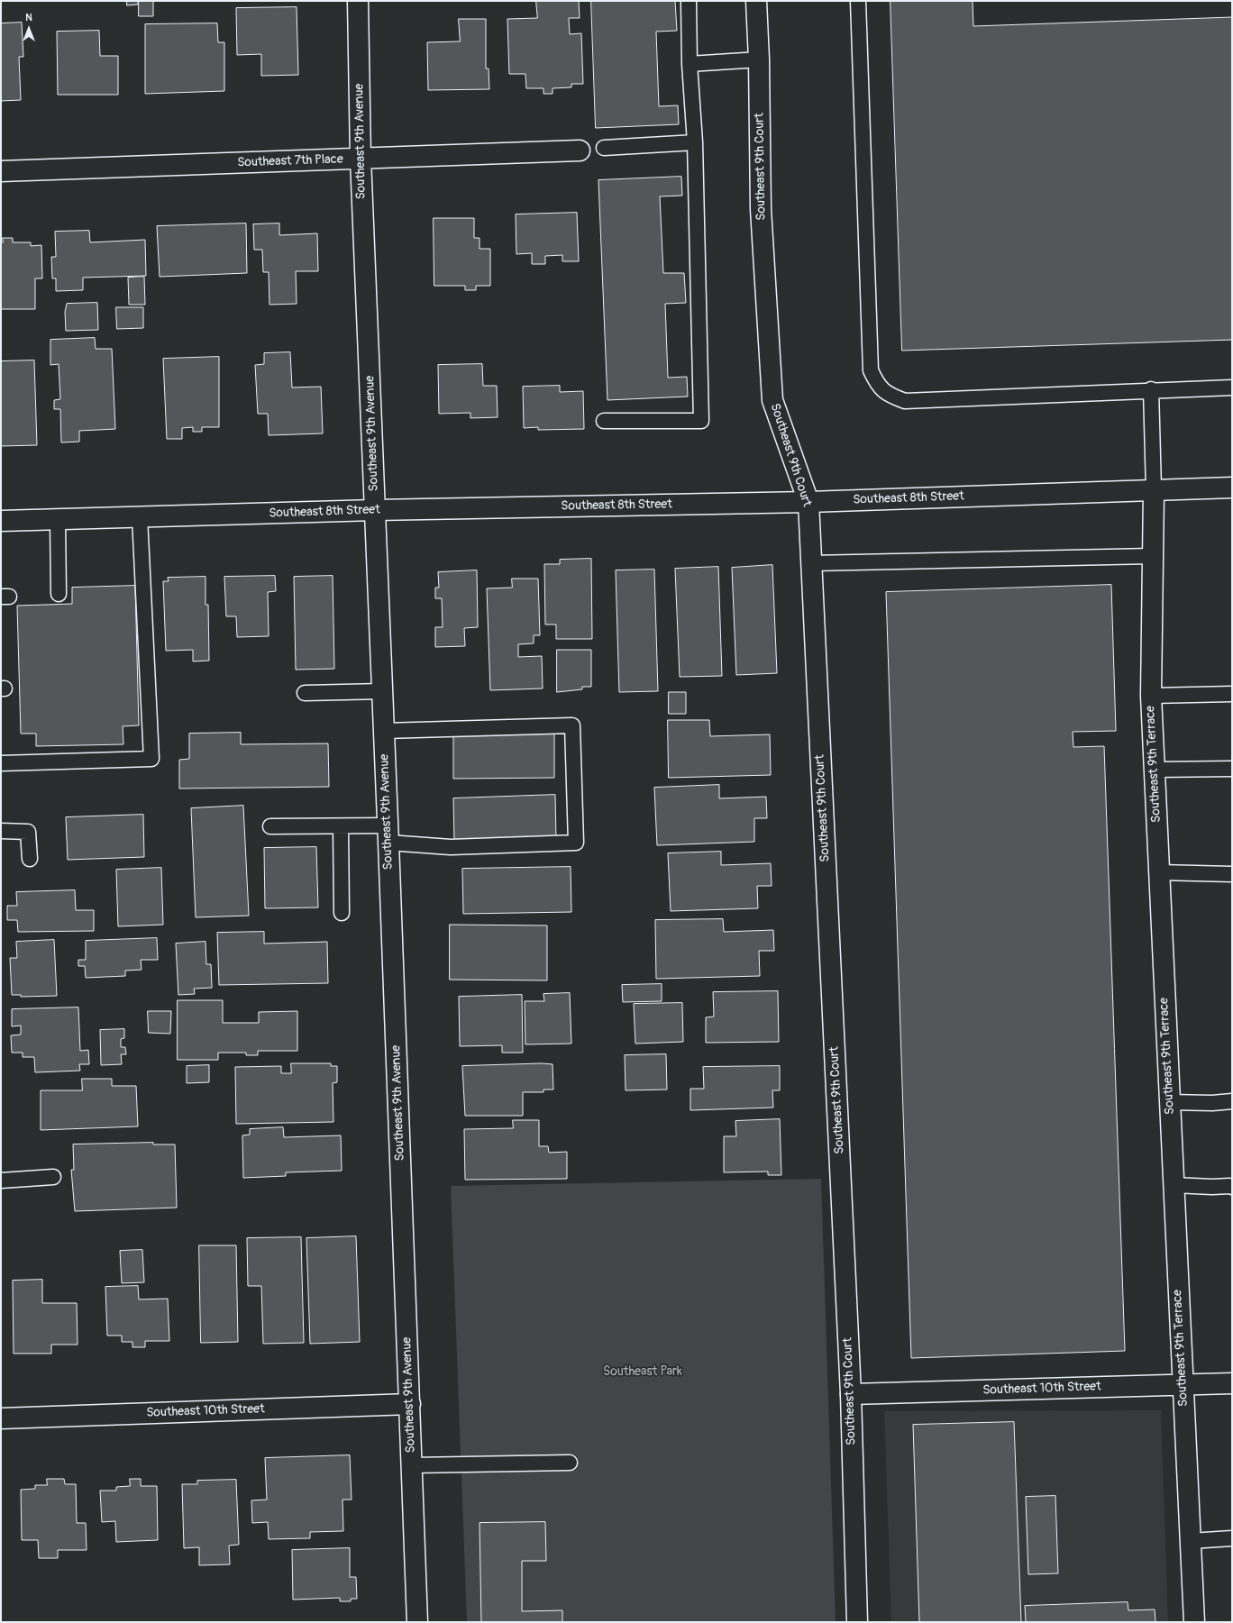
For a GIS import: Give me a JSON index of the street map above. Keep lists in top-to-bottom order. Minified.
{"streets":{"street":["Southeast 9th Avenue","Southeast 7th Place","Southeast 9th Court","Southeast 8th Street","Southeast 9th Terrace","Southeast 10th Street"]},"crossings":[["Southeast 9th Avenue","Southeast 7th Place"],["Southeast 9th Avenue","Southeast 8th Street"],["Southeast 9th Avenue","Southeast 10th Street"],["Southeast 9th Court","Southeast 8th Street"],["Southeast 9th Court","Southeast 10th Street"],["Southeast 8th Street","Southeast 9th Terrace"],["Southeast 9th Terrace","Southeast 10th Street"]],"parks":["Southeast Park"],"north":"top"}
